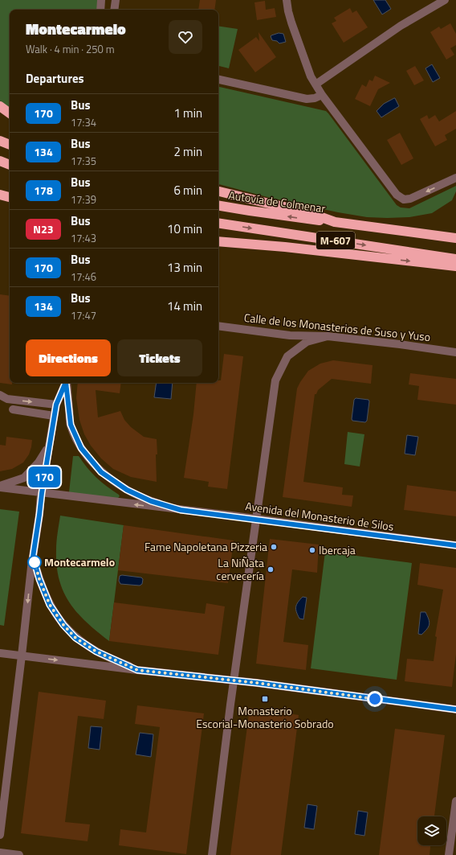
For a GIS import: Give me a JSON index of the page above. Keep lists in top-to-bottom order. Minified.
{"streets":{"highway":["Autovía de Colmenar","M-607"],"street":["Calle de los Monasterios de Suso y Yuso","Avenida del Monasterio de Silos"]},"crossings":[["Autovía de Colmenar","M-607"]],"places":{"other":["Fame Napoletana Pizzeria","Ibercaja","Montecarmelo","La NiÑata cervecería"],"transit":["Monasterio Escorial-Monasterio Sobrado"]},"lines":["bus line 170"],"page":{"on_map":"170","heading":[["Montecarmelo","Walk · 4 min · 250 m"],"Departures"],"list":[{"mark":"170","name":"Bus","note":"17:34","value":"1 min"},{"mark":"134","name":"Bus","note":"17:35","value":"2 min"},{"mark":"178","name":"Bus","note":"17:39","value":"6 min"},{"mark":"N23","name":"Bus","note":"17:43","value":"10 min"},{"mark":"170","name":"Bus","note":"17:46","value":"13 min"},{"mark":"134","name":"Bus","note":"17:47","value":"14 min"}],"buttons":["Directions","Tickets"]}}
